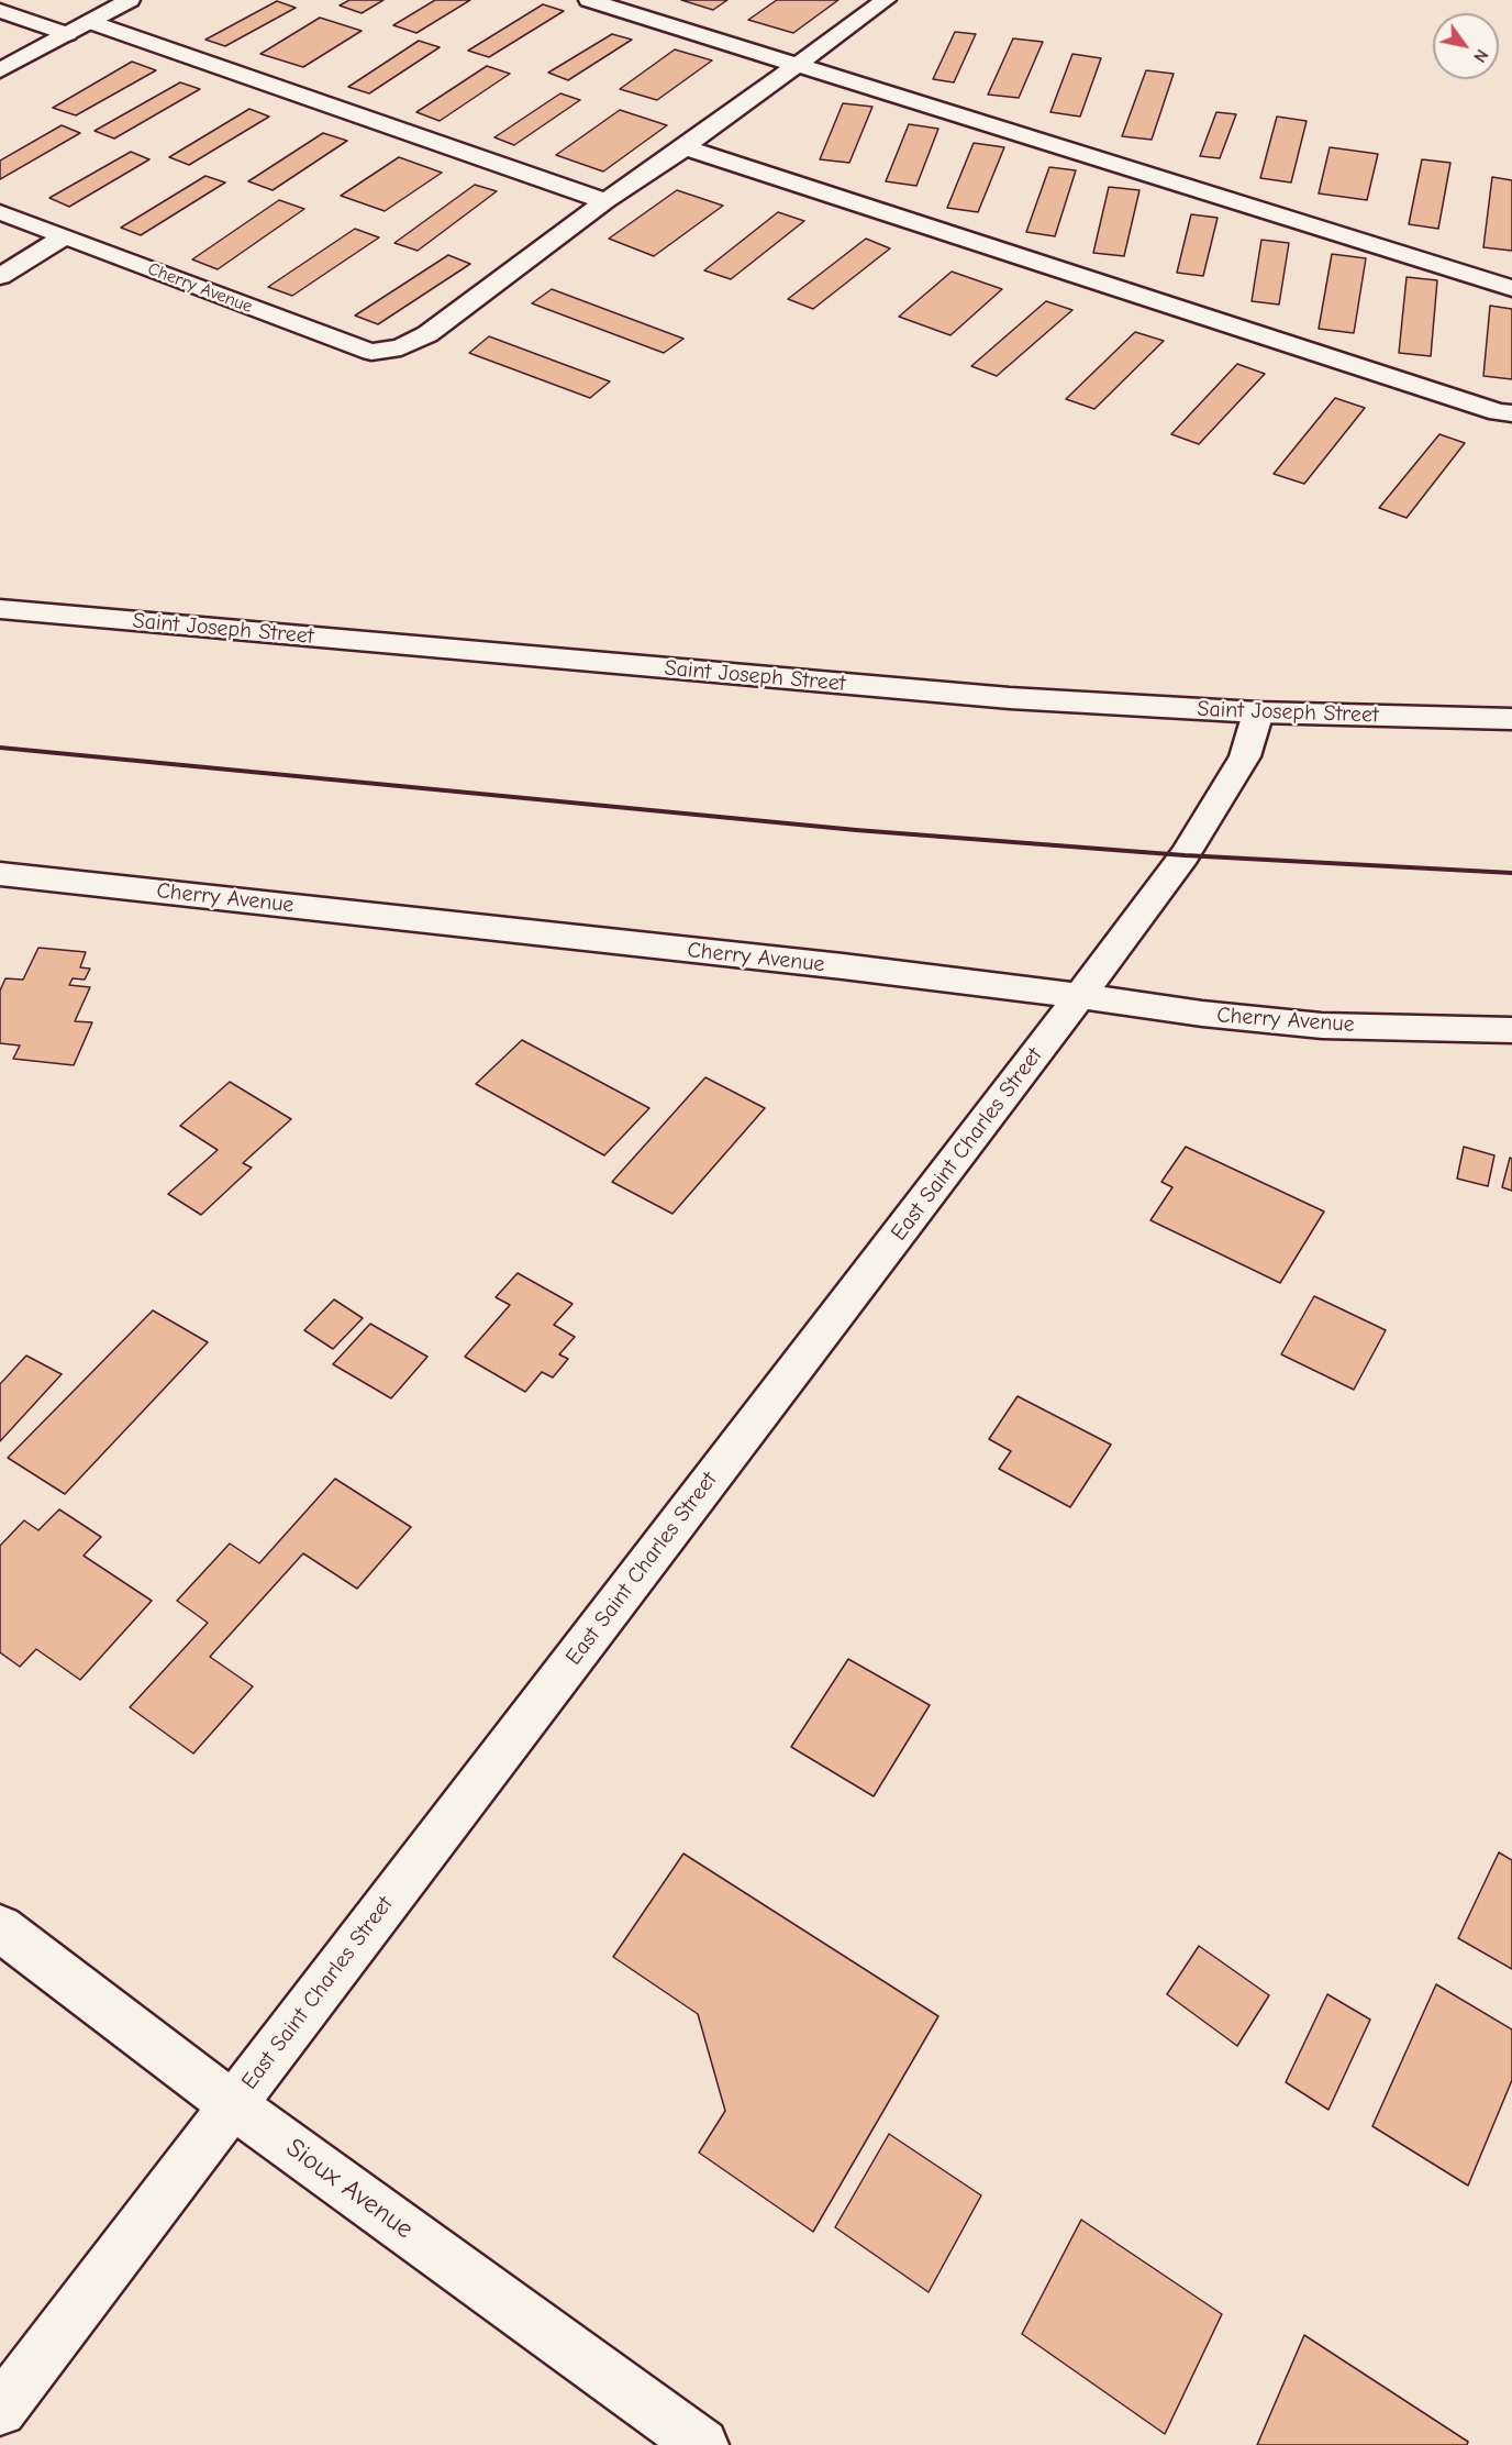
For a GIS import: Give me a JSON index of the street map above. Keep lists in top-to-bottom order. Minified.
{"streets":{"street":["Cherry Avenue","Saint Joseph Street","East Saint Charles Street","Sioux Avenue"]},"crossings":[["Cherry Avenue","East Saint Charles Street"],["Saint Joseph Street","East Saint Charles Street"],["East Saint Charles Street","Sioux Avenue"]],"north":"bottom right"}
